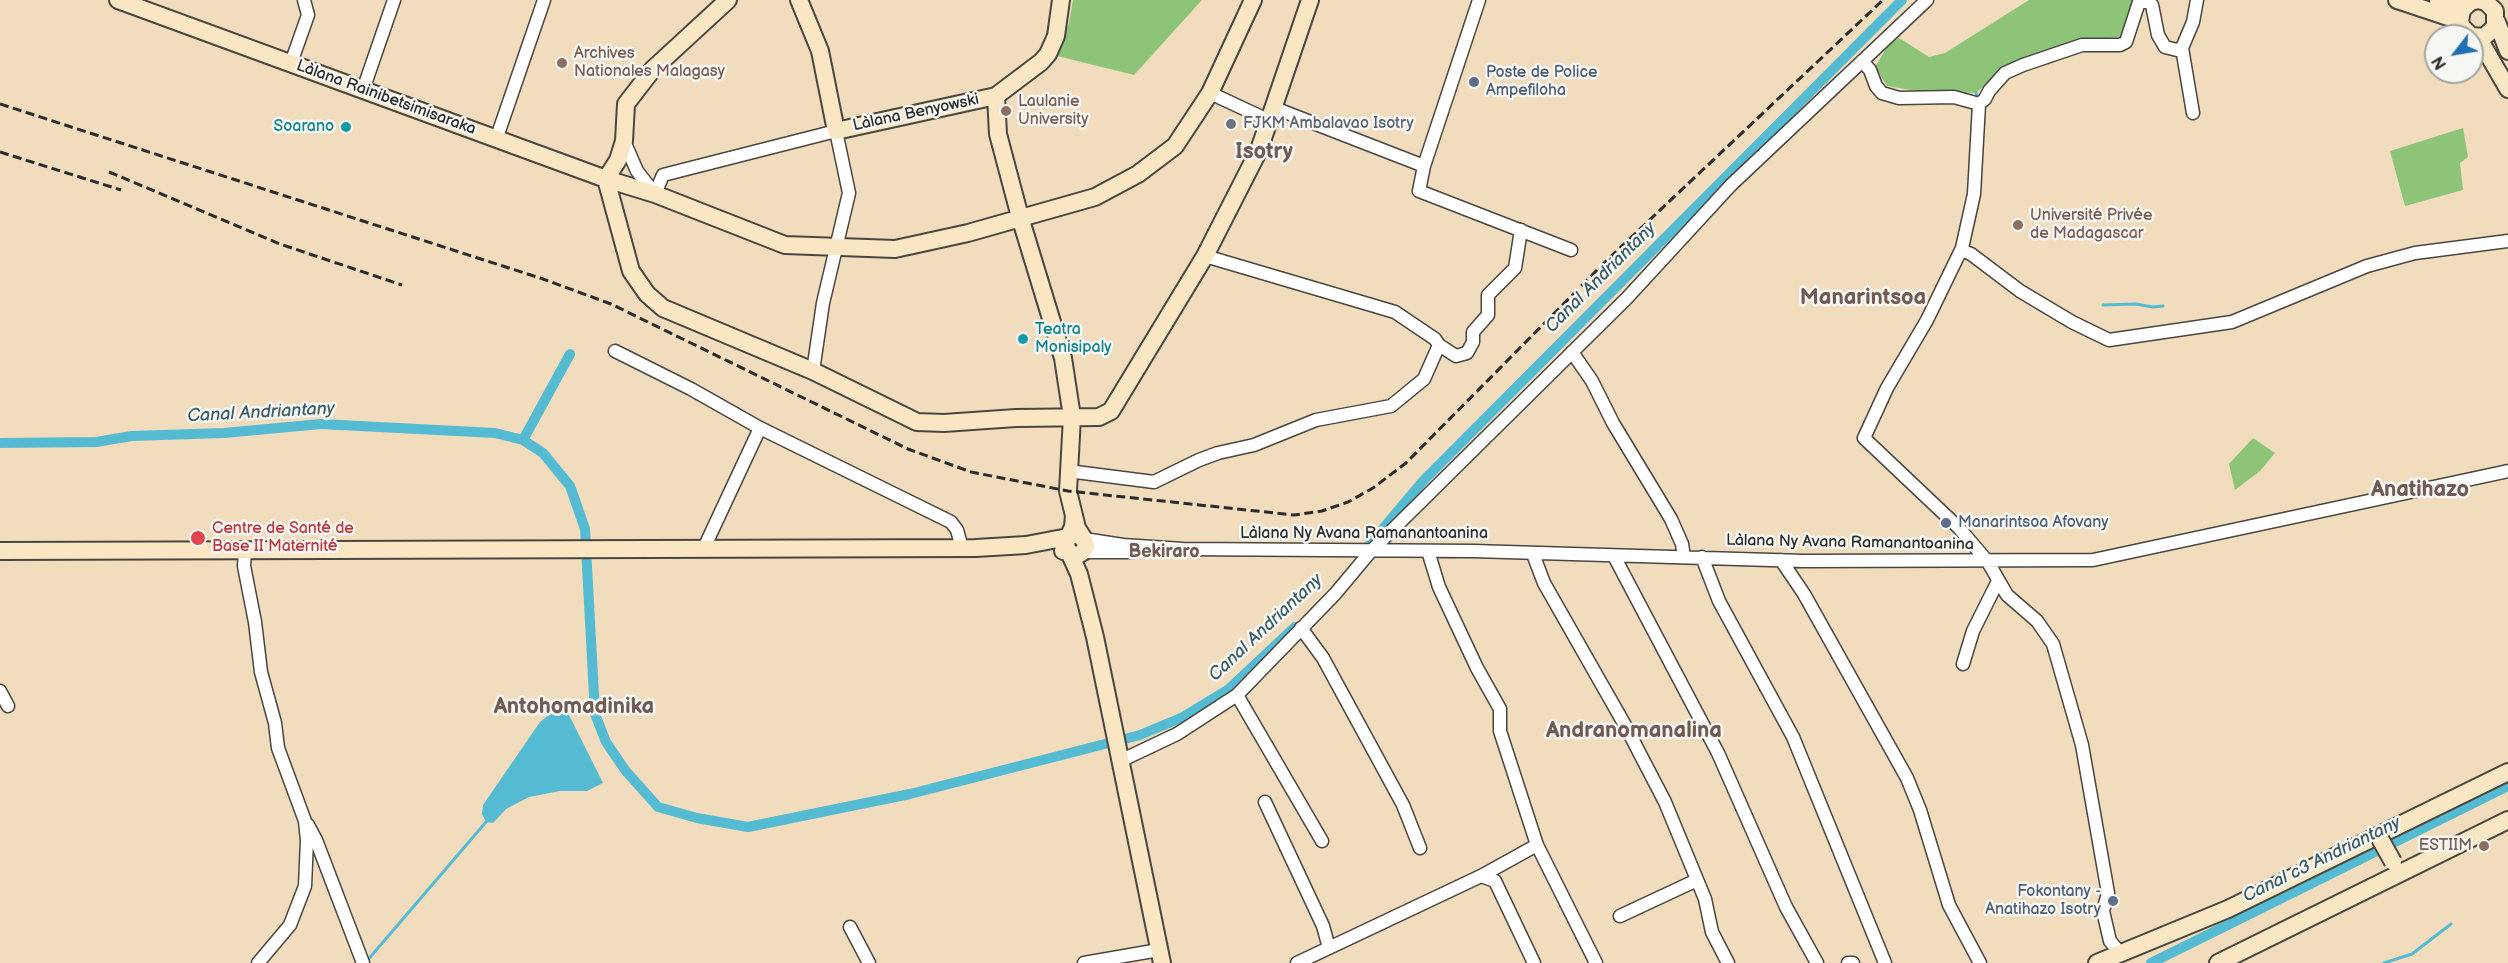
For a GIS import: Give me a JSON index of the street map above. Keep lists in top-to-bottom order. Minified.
{"streets":{"street":["Làlana Rainibetsimisaraka","Làlana Benyowski","Làlana Ny Avana Ramanantoanina"]},"districts":["Isotry","Manarintsoa","Anatihazo","Bekiraro","Antohomadinika","Andranomanalina"],"water":["Canal Andriantany","Canal c3 Andriantany"],"places":["Archives Nationales Malagasy","Poste de Police Ampefiloha","Laulanie University","FJKM Ambalavao Isotry","Soarano","Université Privée de Madagascar","Teatra Monisipaly","Manarintsoa Afovany","Centre de Santé de Base II Maternité","ESTIIM","Fokontany - Anatihazo Isotry"],"north":"bottom left"}
